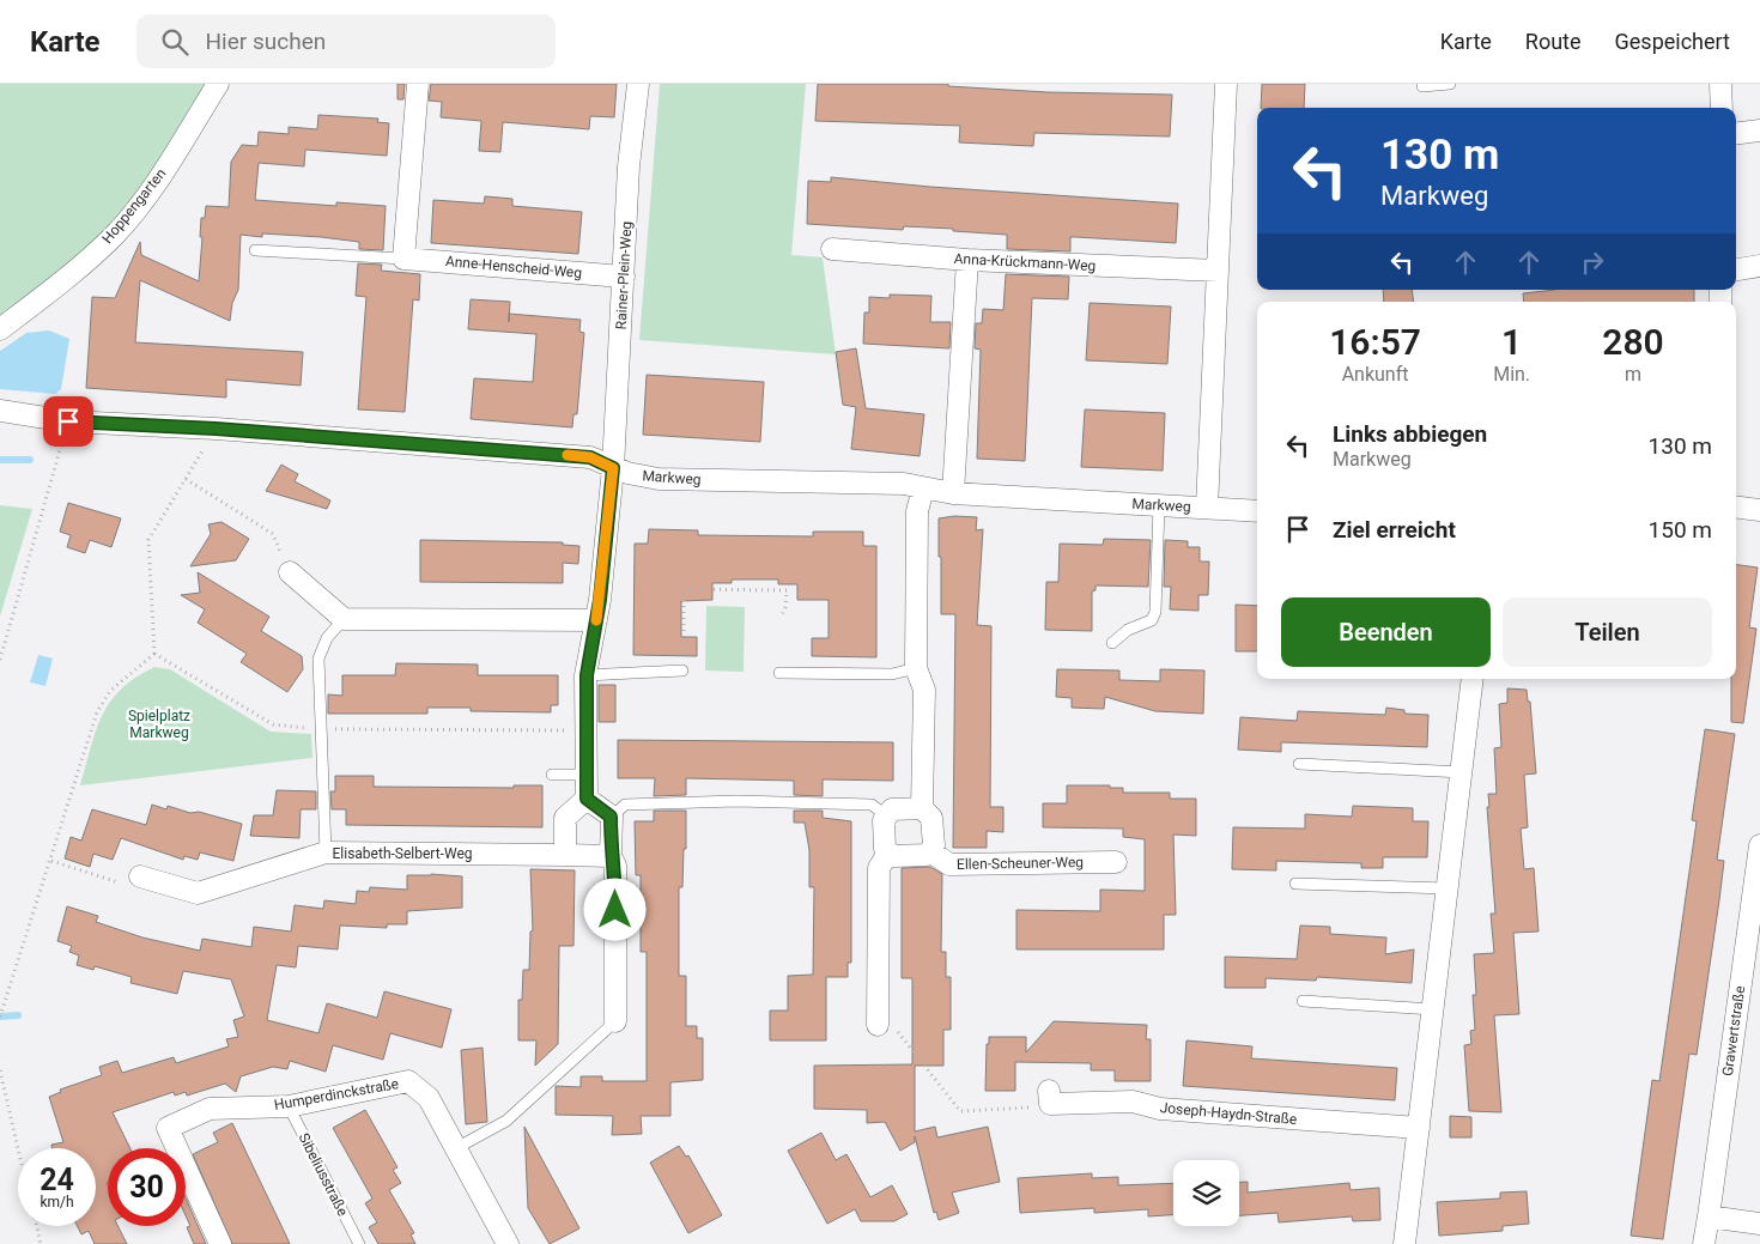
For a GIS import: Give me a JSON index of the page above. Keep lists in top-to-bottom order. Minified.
{"streets":{"street":["Hoppengarten","Anna-Krückmann-Weg","Anne-Henscheid-Weg","Rainer-Plein-Weg","Markweg","Elisabeth-Selbert-Weg","Ellen-Scheuner-Weg","Grawertstraße","Humperdinckstraße","Joseph-Haydn-Straße"],"lane":["Sibeliusstraße"]},"crossings":[["Anne-Henscheid-Weg","Rainer-Plein-Weg"],["Rainer-Plein-Weg","Markweg"],["Humperdinckstraße","Sibeliusstraße"]],"parks":["Spielplatz Markweg"],"page":{"header":"Karte","search":"Hier suchen","nav":["Karte","Route","Gespeichert"],"turn":["130 m","Markweg"],"eta":["16:57","Ankunft","1","Min.","280","m"],"list":[{"name":"Links abbiegen","note":"Markweg","value":"130 m"},{"name":"Ziel erreicht","value":"150 m"}],"buttons":["Beenden","Teilen"],"speed":"24 km/h","limit":"30"}}
